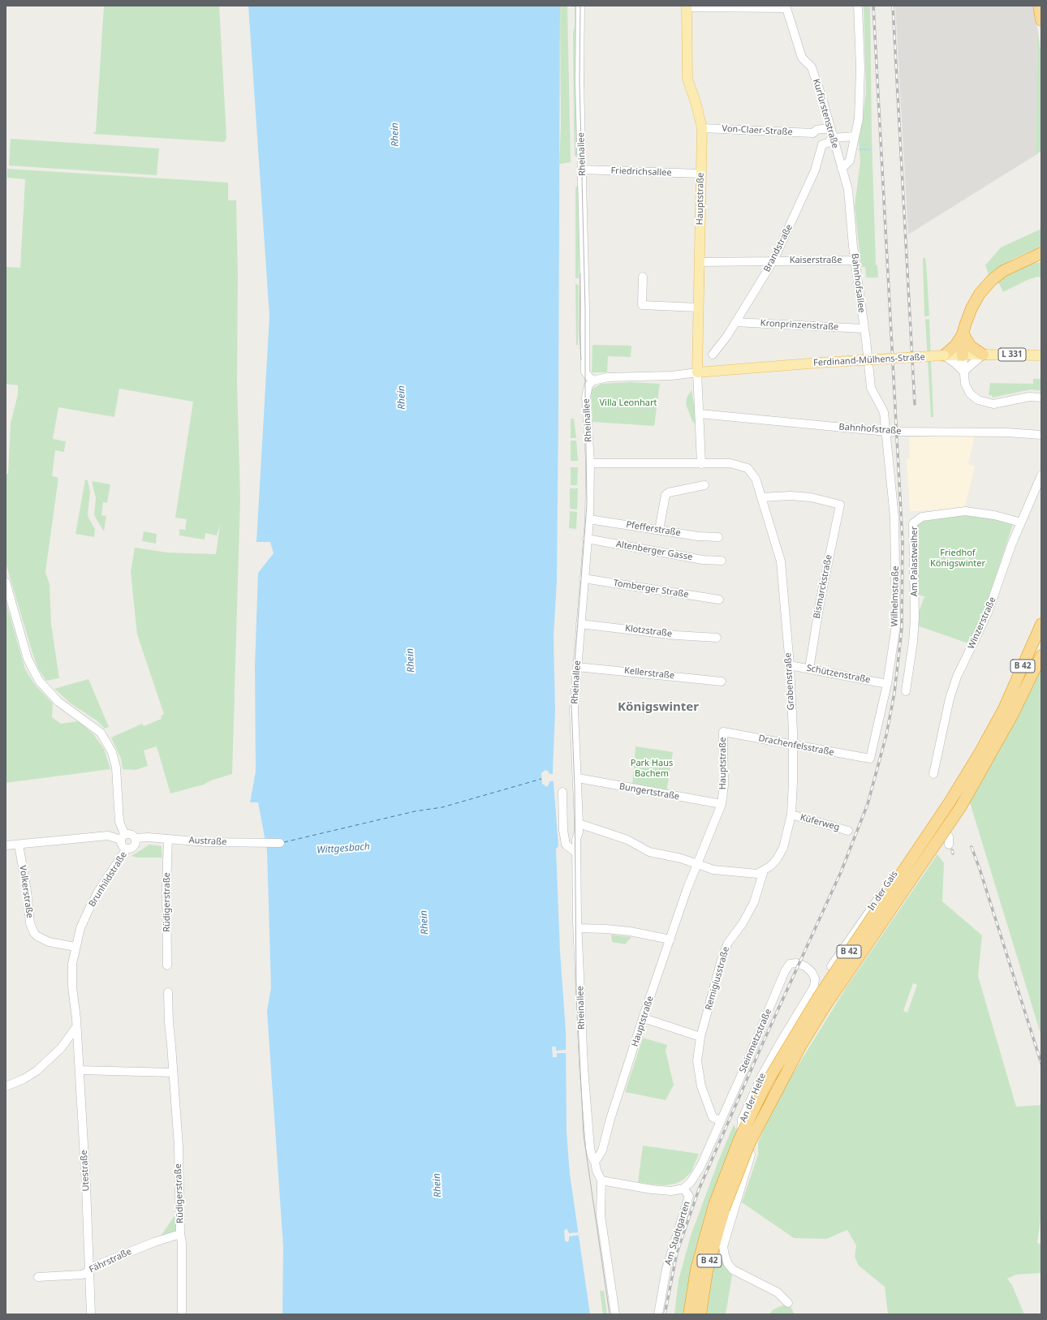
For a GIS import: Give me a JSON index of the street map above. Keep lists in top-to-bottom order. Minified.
{"streets":{"highway":["B 42"],"main road":["Hauptstraße","L 331","Ferdinand-Mülhens-Straße"],"street":["Kurfürstenstraße","Von-Claer-Straße","Rheinallee","Friedrichsallee","Brandstraße","Kaiserstraße","Bahnhofsallee","Kronprinzenstraße","Bahnhofstraße","Pfefferstraße","Altenberger Gasse","Am Palastweiher","Bismarckstraße","Tomberger Straße","Wilhelmstraße","Winzerstraße","Klotzstraße","Kellerstraße","Schützenstraße","Grabenstraße","Drachenfelsstraße","Bungertstraße","Küferweg","Austraße","Brunhildstraße","In der Gais","Volkerstraße","Rüdigerstraße","Remigiusstraße","Steinmetzstraße","An der Helte","Utestraße","Am Stadtgarten","Fährstraße"]},"crossings":[["Kurfürstenstraße","Von-Claer-Straße"],["Kurfürstenstraße","Bahnhofsallee"],["Von-Claer-Straße","Hauptstraße"],["Rheinallee","Friedrichsallee"],["Rheinallee","Hauptstraße"],["Rheinallee","Pfefferstraße"],["Rheinallee","Altenberger Gasse"],["Rheinallee","Tomberger Straße"],["Rheinallee","Klotzstraße"],["Rheinallee","Kellerstraße"],["Rheinallee","Grabenstraße"],["Rheinallee","Bungertstraße"],["Friedrichsallee","Hauptstraße"],["Hauptstraße","Kaiserstraße"],["Hauptstraße","L 331"],["Hauptstraße","Ferdinand-Mülhens-Straße"],["Hauptstraße","Bahnhofstraße"],["Hauptstraße","Grabenstraße"],["Hauptstraße","Drachenfelsstraße"],["Hauptstraße","Bungertstraße"],["Brandstraße","Kaiserstraße"],["Brandstraße","Kronprinzenstraße"],["Kaiserstraße","Bahnhofsallee"],["Bahnhofsallee","Kronprinzenstraße"],["Bahnhofsallee","Bahnhofstraße"],["Bahnhofsallee","Wilhelmstraße"],["L 331","Ferdinand-Mülhens-Straße"],["Bahnhofstraße","Wilhelmstraße"],["Am Palastweiher","Winzerstraße"],["Bismarckstraße","Schützenstraße"],["Bismarckstraße","Grabenstraße"],["Wilhelmstraße","Schützenstraße"],["Wilhelmstraße","Drachenfelsstraße"],["Schützenstraße","Grabenstraße"],["Grabenstraße","Drachenfelsstraße"],["Grabenstraße","Küferweg"],["Grabenstraße","Remigiusstraße"],["Austraße","Brunhildstraße"],["Austraße","Volkerstraße"],["Austraße","Rüdigerstraße"],["Brunhildstraße","Volkerstraße"],["Brunhildstraße","Utestraße"],["Rüdigerstraße","Fährstraße"],["Steinmetzstraße","An der Helte"],["Steinmetzstraße","Am Stadtgarten"],["Utestraße","Fährstraße"]],"districts":["Königswinter"],"water":["Rhein","Wittgesbach"],"parks":["Villa Leonhart","Friedhof Königswinter","Park Haus Bachem"]}
